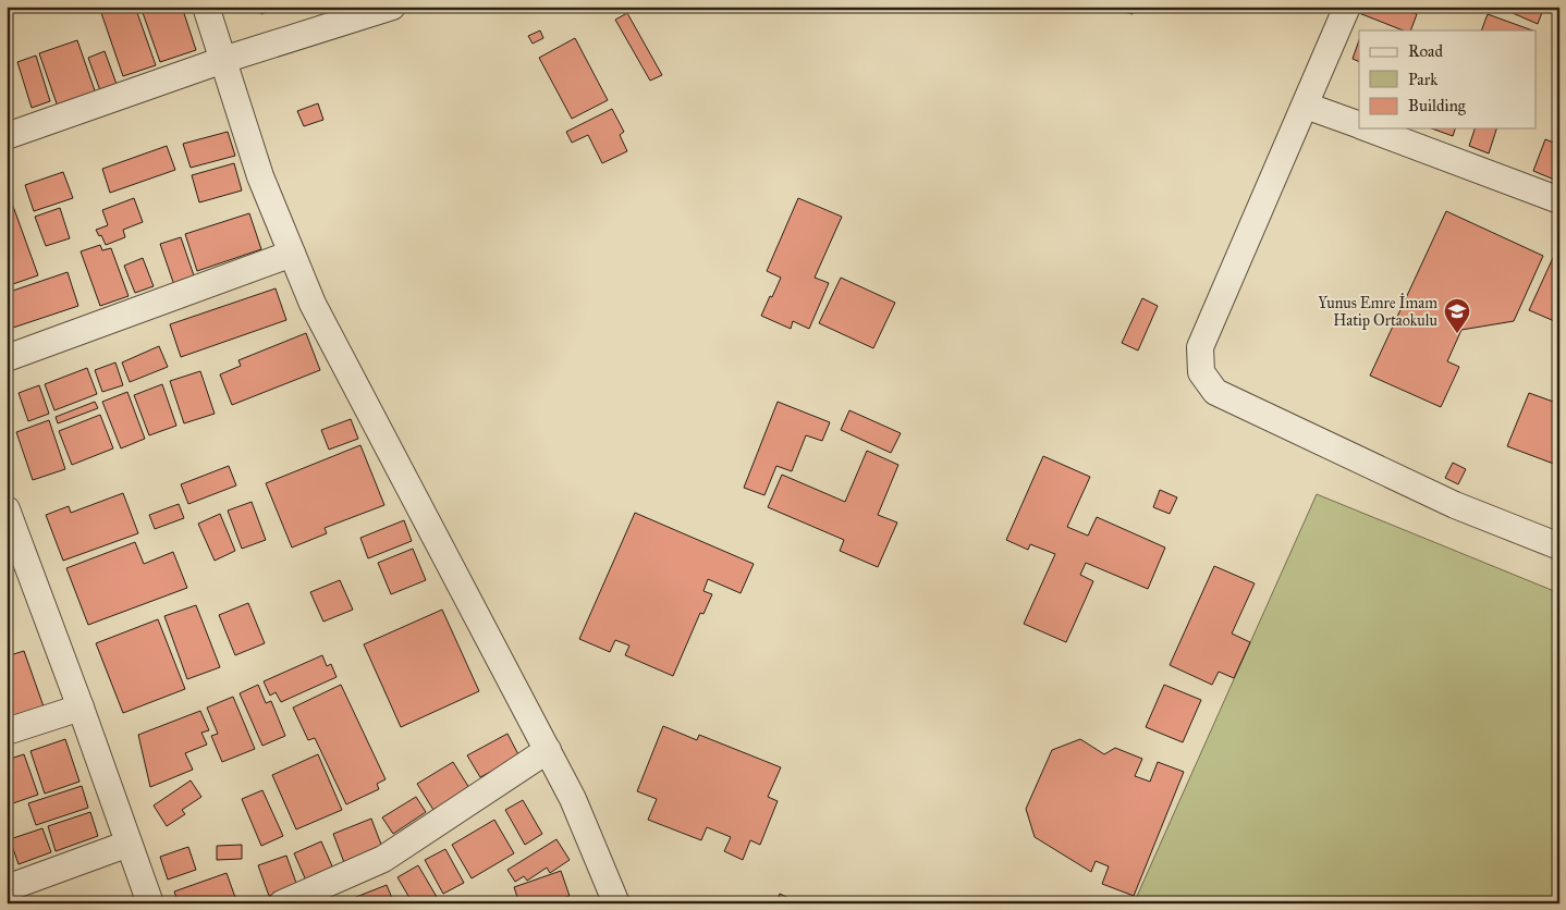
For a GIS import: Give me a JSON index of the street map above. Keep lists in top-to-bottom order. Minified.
{"places":{"school or university":["Yunus Emre İmam Hatip Ortaokulu"]},"legend":["Road","Park","Building"]}
